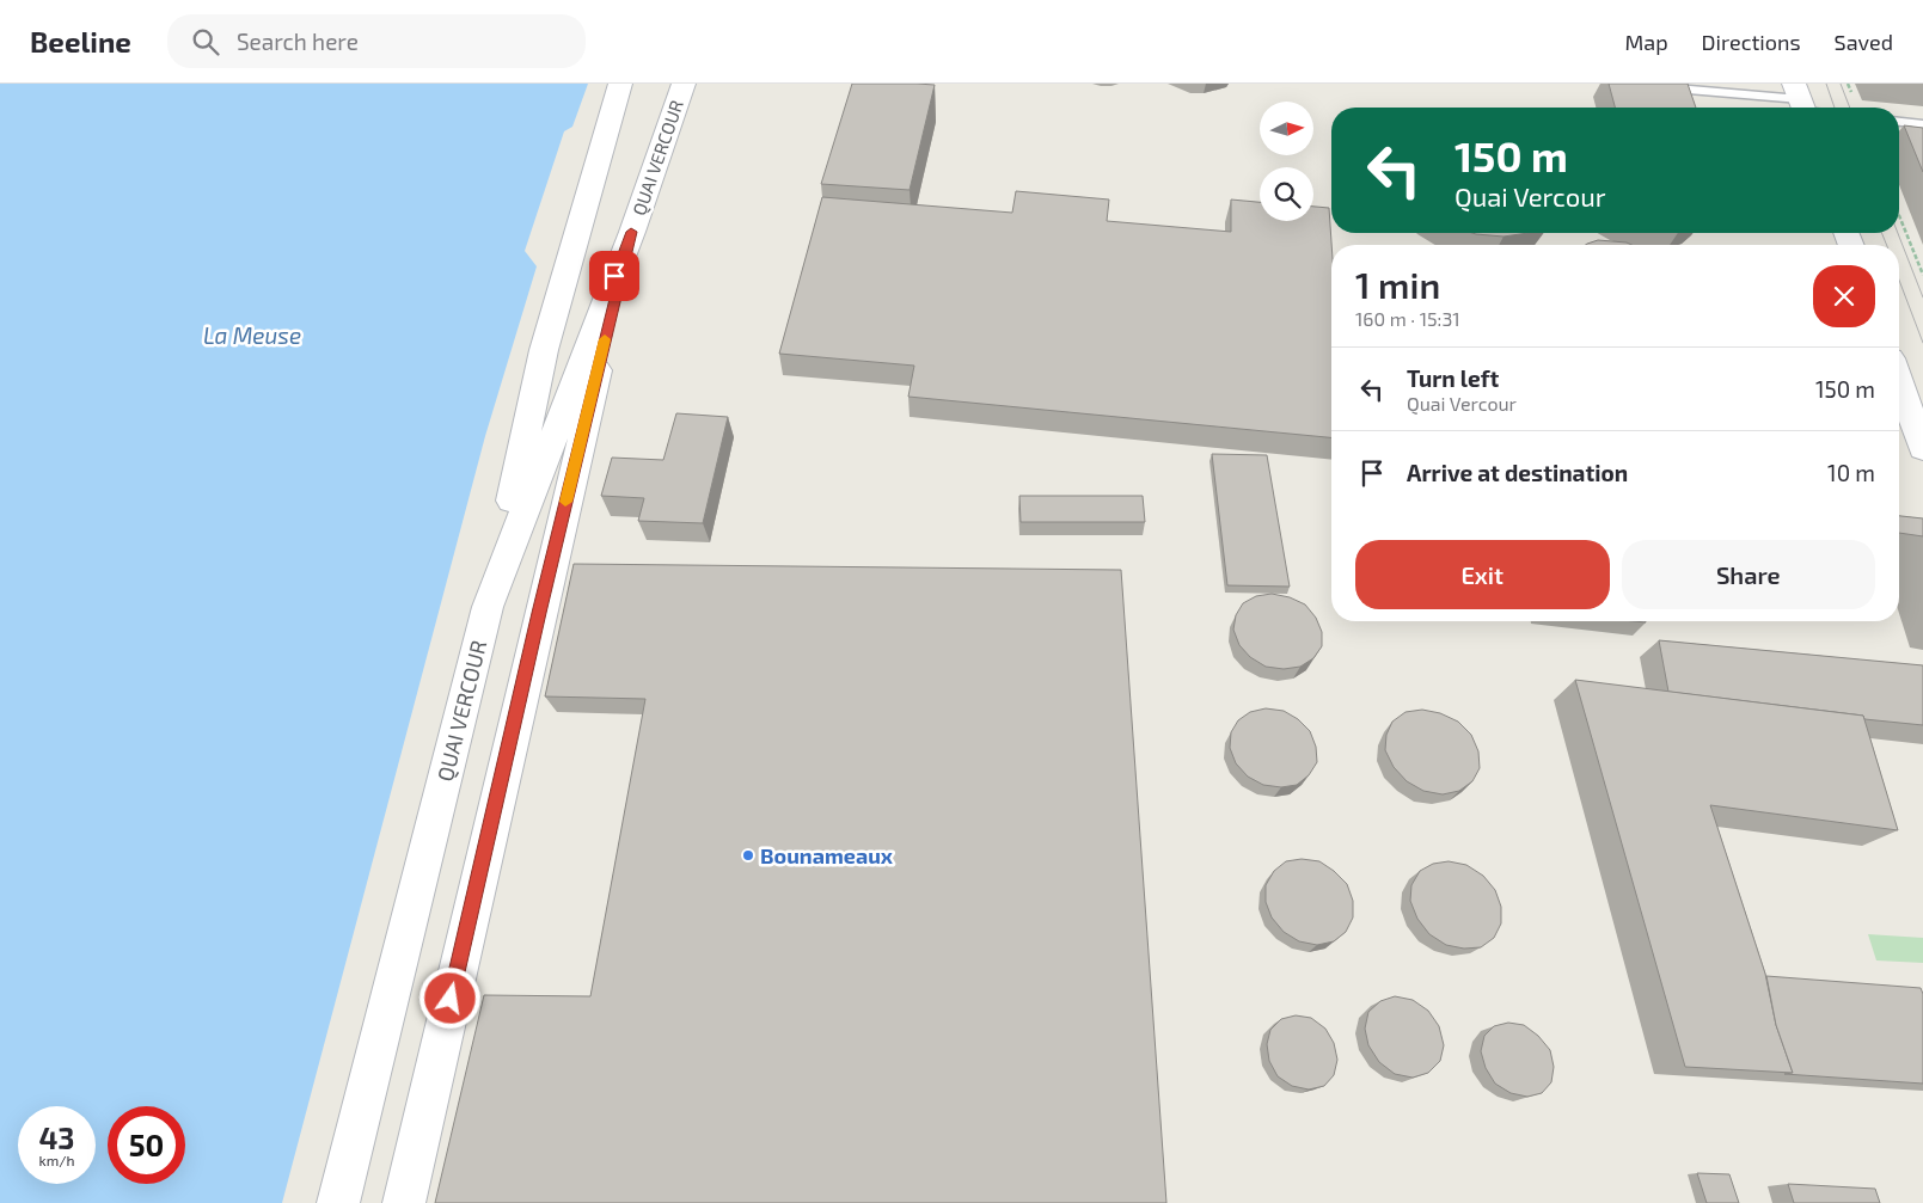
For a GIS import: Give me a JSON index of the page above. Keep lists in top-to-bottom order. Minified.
{"streets":{"main road":["QUAI VERCOUR"]},"water":["La Meuse"],"places":["Bounameaux"],"north":"right","page":{"header":"Beeline","search":"Search here","nav":["Map","Directions","Saved"],"turn":["150 m","Quai Vercour"],"heading":["1 min","160 m · 15:31"],"list":[{"name":"Turn left","note":"Quai Vercour","value":"150 m"},{"name":"Arrive at destination","value":"10 m"}],"buttons":["Exit","Share"],"speed":"43 km/h","limit":"50"}}
